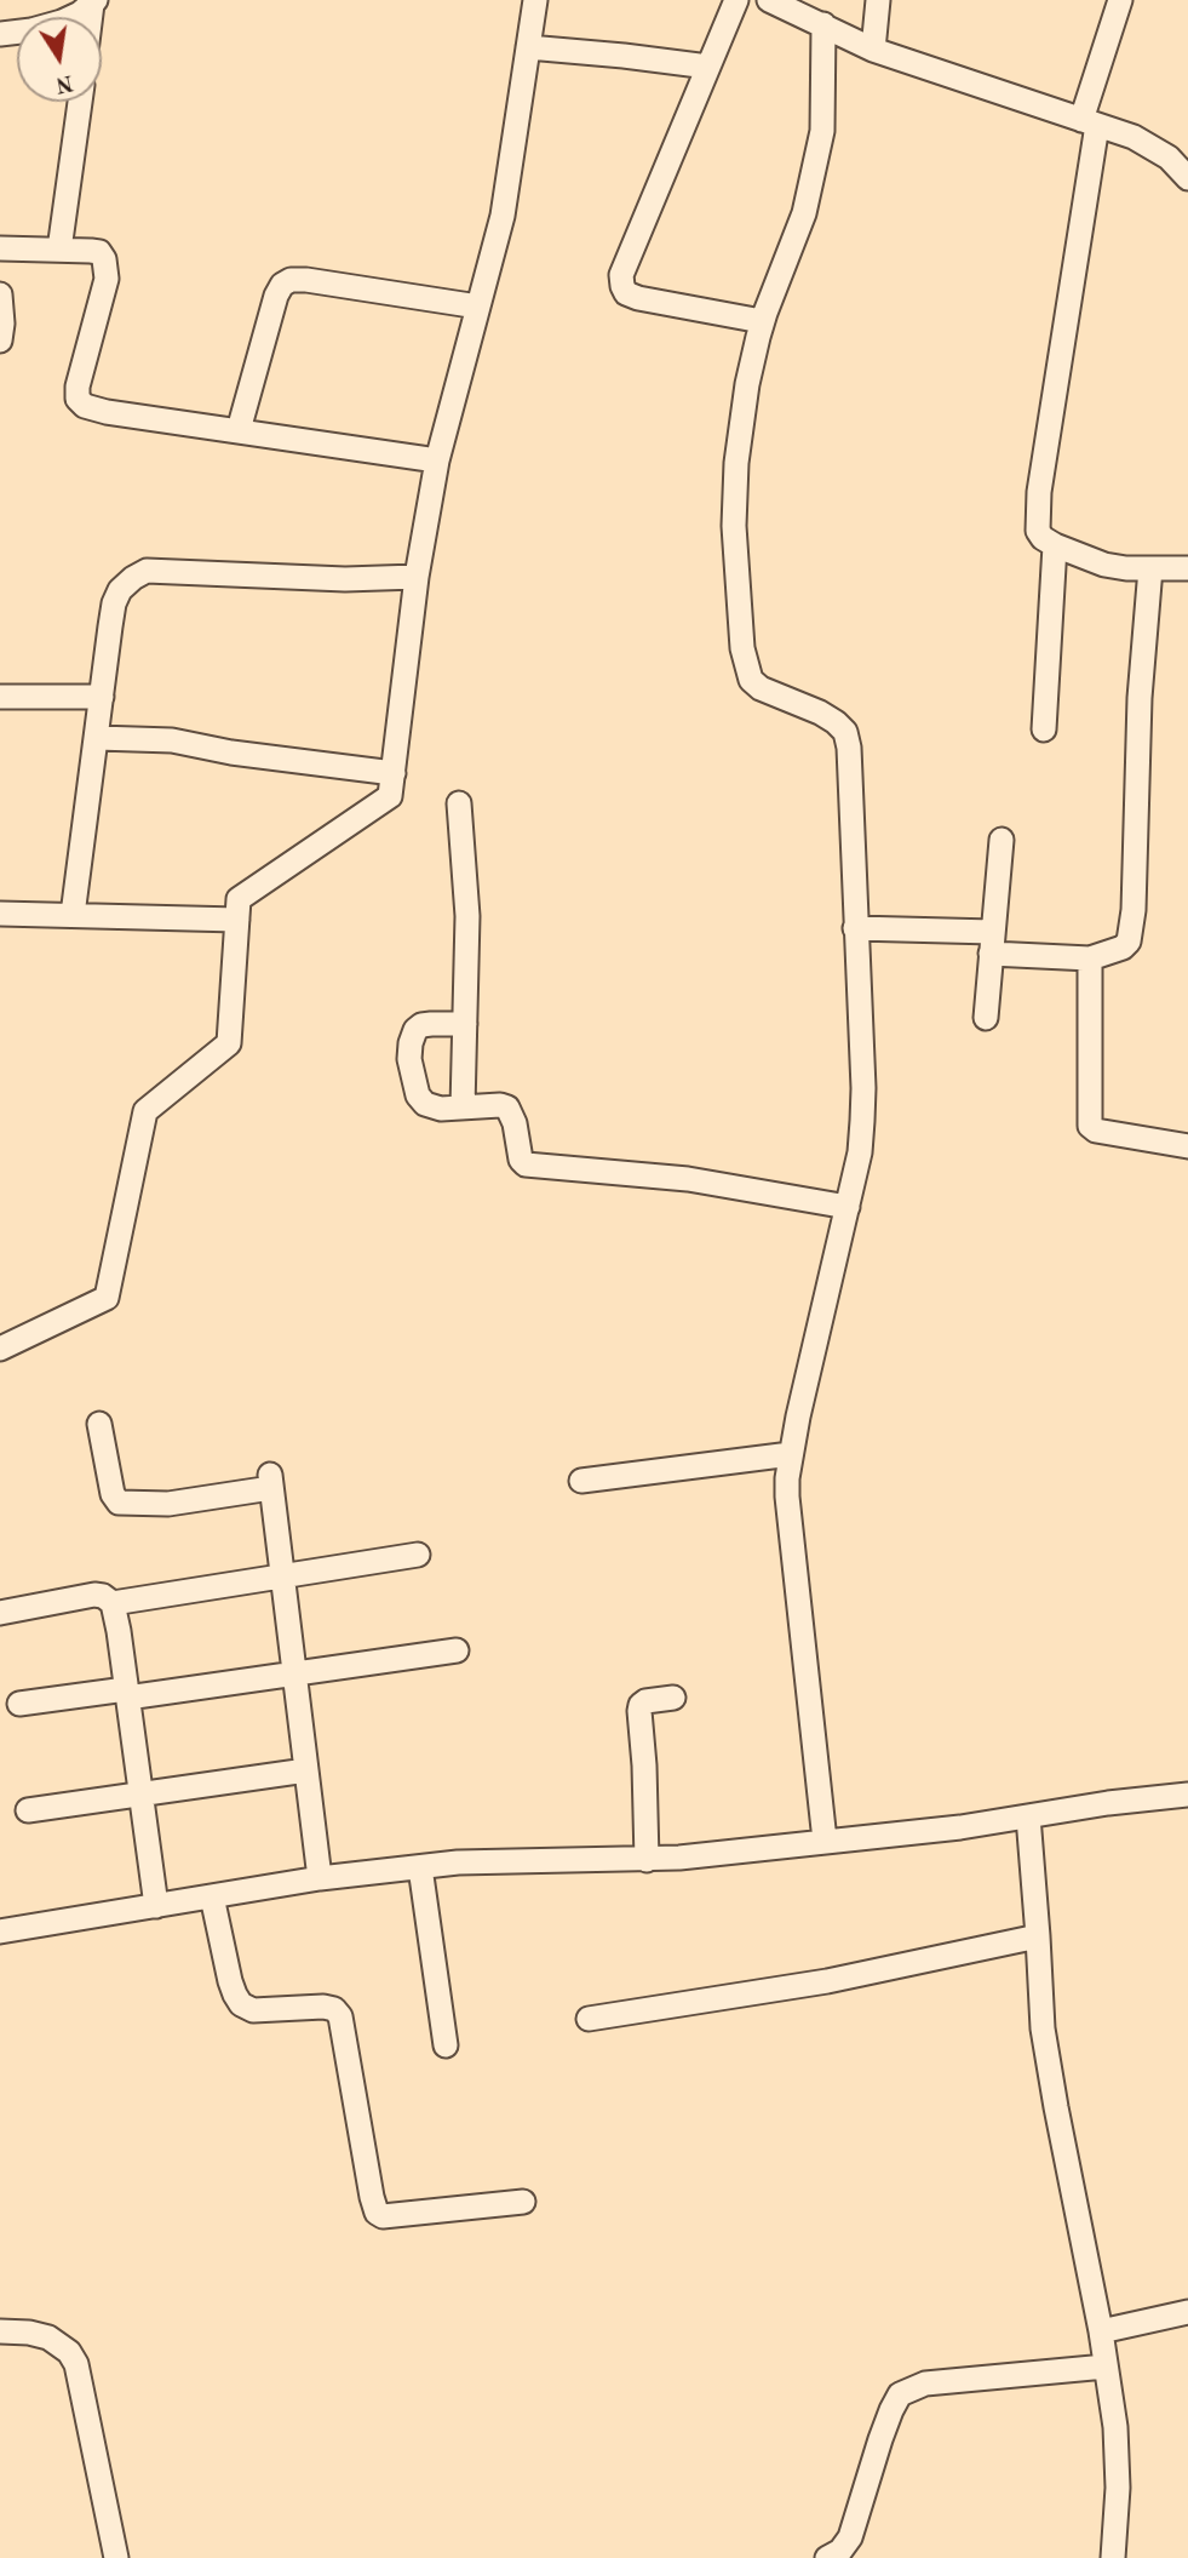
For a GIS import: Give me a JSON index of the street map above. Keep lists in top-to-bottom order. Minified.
{"north":"bottom"}
